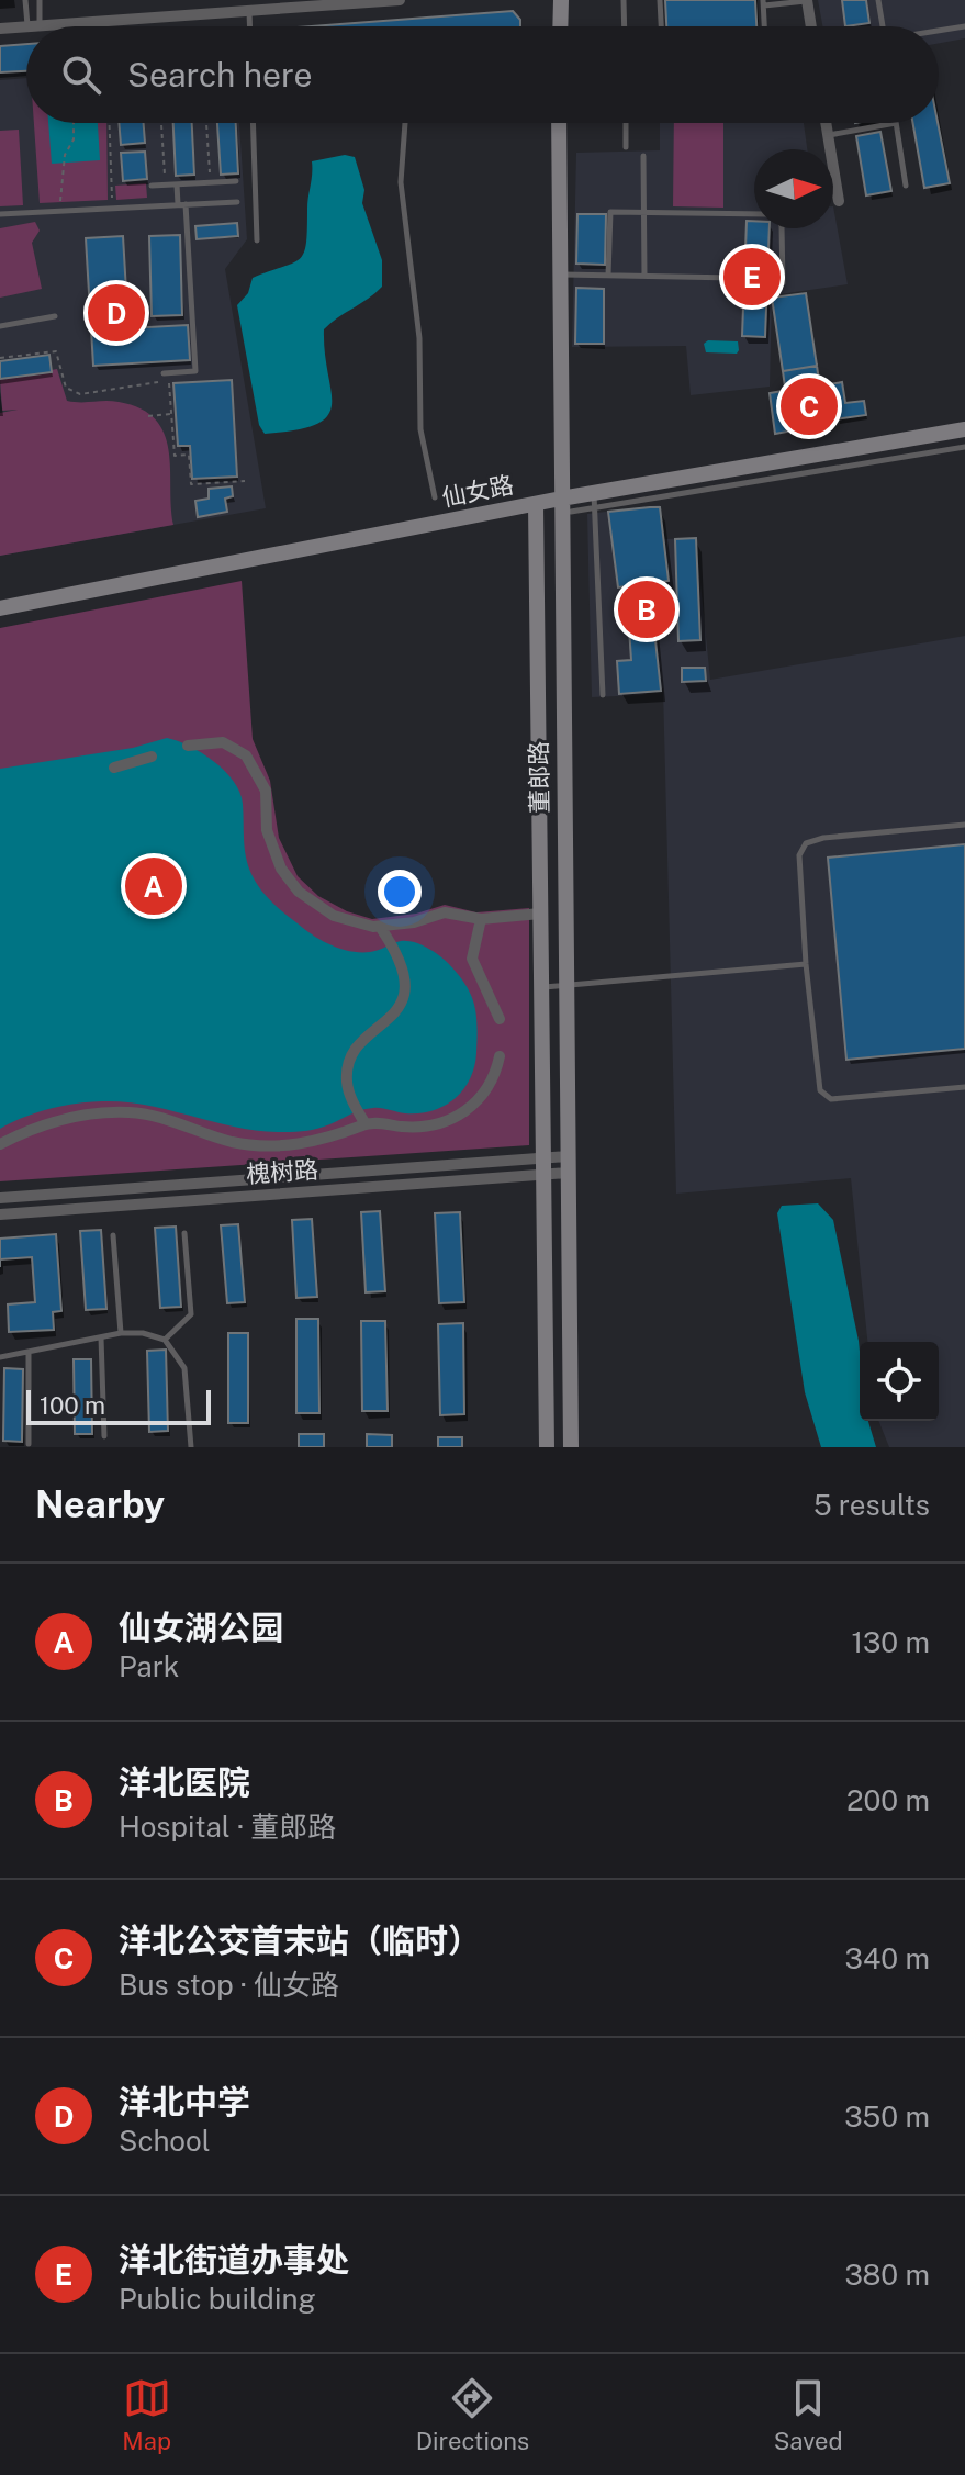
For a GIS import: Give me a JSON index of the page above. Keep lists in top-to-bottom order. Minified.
{"streets":{"street":["仙女路","董郎路","槐树路"]},"crossings":[["仙女路","董郎路"],["董郎路","槐树路"]],"scale_bar":"100 m","north":"right","page":{"search":"Search here","pins":["E","D","C","B","A"],"scale":"100 m","heading":["Nearby","5 results"],"list":[{"mark":"A","name":"仙女湖公园","note":"Park","value":"130 m"},{"mark":"B","name":"洋北医院","note":"Hospital · 董郎路","value":"200 m"},{"mark":"C","name":"洋北公交首末站（临时）","note":"Bus stop · 仙女路","value":"340 m"},{"mark":"D","name":"洋北中学","note":"School","value":"350 m"},{"mark":"E","name":"洋北街道办事处","note":"Public building","value":"380 m"}],"nav":["Map","Directions","Saved"]}}
